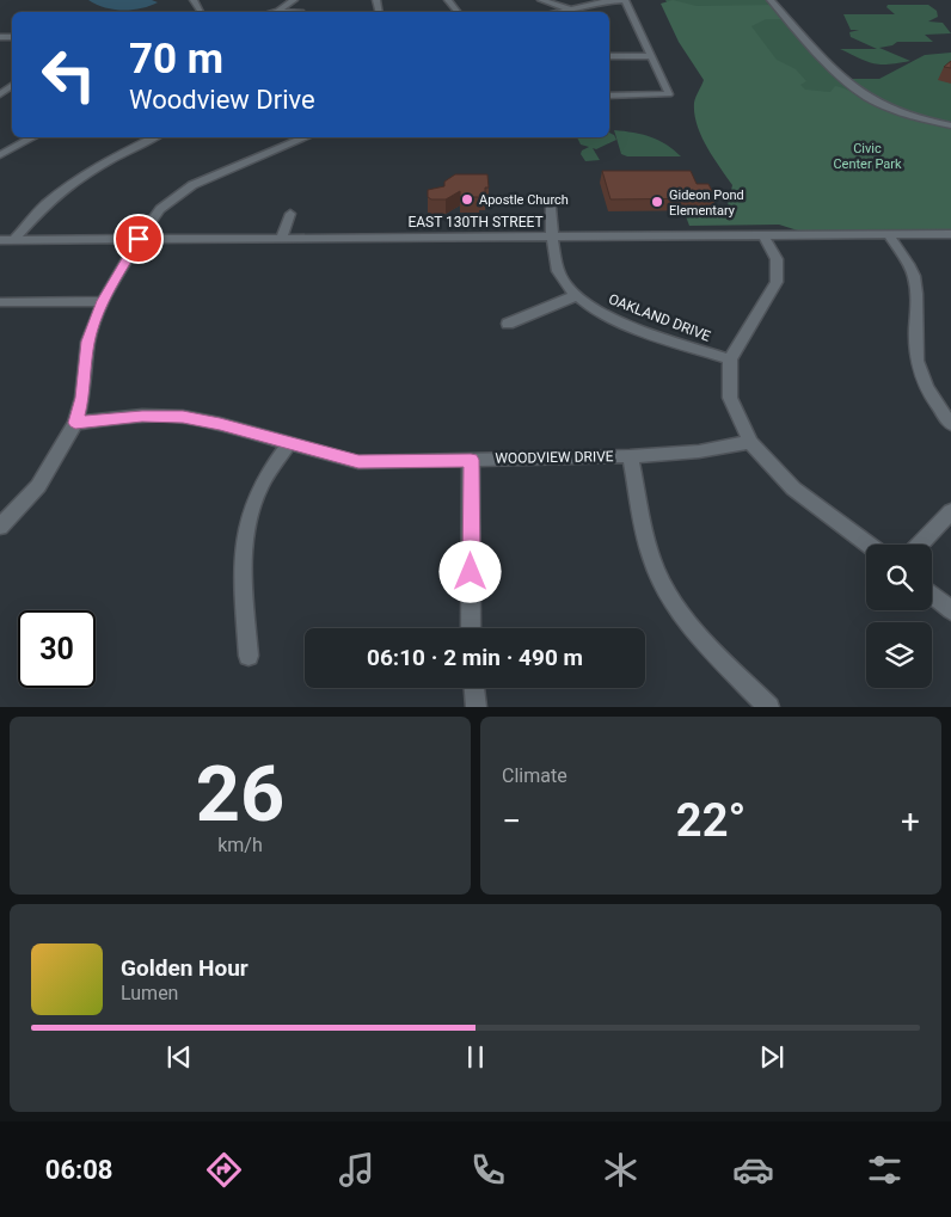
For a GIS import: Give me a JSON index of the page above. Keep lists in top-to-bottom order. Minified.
{"streets":{"street":["EAST 130TH STREET","OAKLAND DRIVE","WOODVIEW DRIVE"]},"crossings":[["EAST 130TH STREET","OAKLAND DRIVE"]],"parks":["Civic Center Park"],"places":["Apostle Church","Gideon Pond Elementary"],"page":{"turn":["70 m","Woodview Drive"],"limit":"30","trip":"06:10 · 2 min · 490 m","tile":[["26","km/h"],"Climate"],"heat":["−","22°","+"],"song":["Golden Hour","Lumen"],"tabs":"06:08"}}
